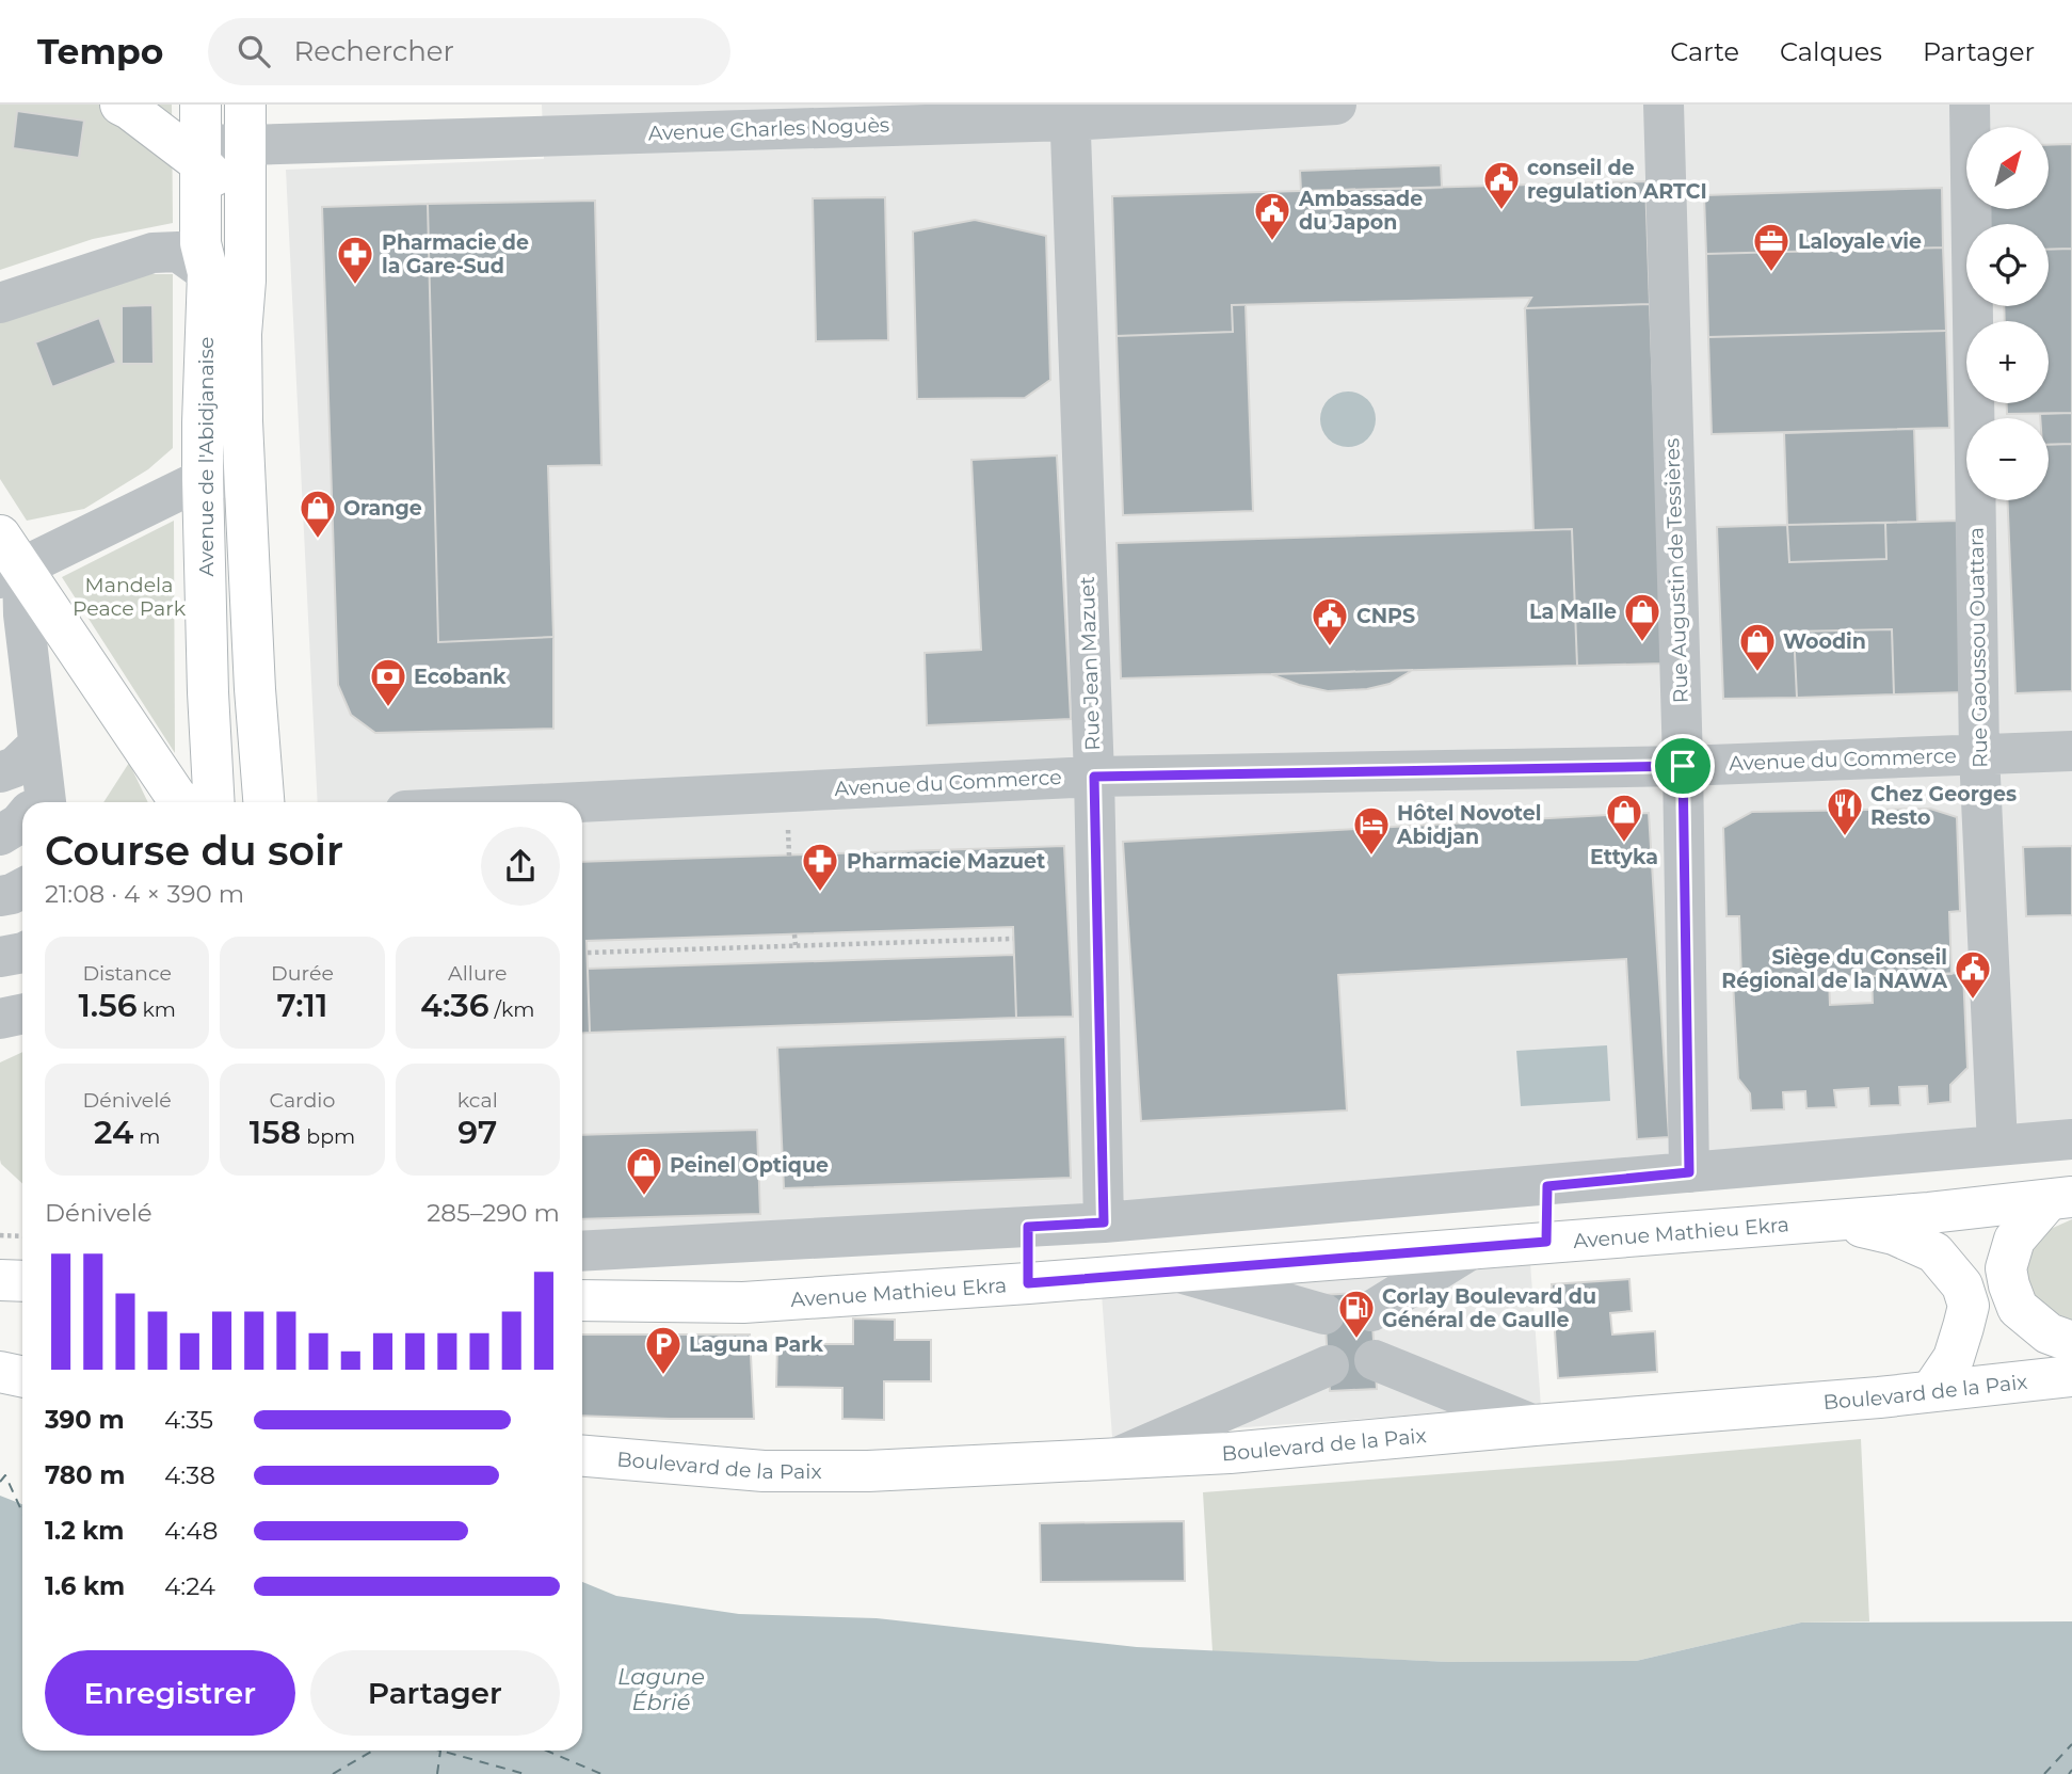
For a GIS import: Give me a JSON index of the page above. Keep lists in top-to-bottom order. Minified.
{"streets":{"main road":["Avenue de l'Abidjanaise","Avenue Mathieu Ekra","Boulevard de la Paix"],"street":["Avenue Charles Noguès","Rue Augustin de Tessières","Rue Gaoussou Ouattara","Rue Jean Mazuet","Avenue du Commerce"]},"crossings":[["Avenue Charles Noguès","Avenue de l'Abidjanaise"],["Avenue Charles Noguès","Rue Jean Mazuet"],["Rue Augustin de Tessières","Avenue du Commerce"],["Rue Gaoussou Ouattara","Avenue du Commerce"],["Rue Jean Mazuet","Avenue du Commerce"]],"water":["Lagune Ébrié"],"parks":["Mandela Peace Park"],"places":{"public building":["conseil de regulation ARTCI","Ambassade du Japon","CNPS","Siège du Conseil Régional de la NAWA"],"office":["Laloyale vie"],"pharmacy":["Pharmacie de la Gare-Sud","Pharmacie Mazuet"],"shop":["Orange","La Malle","Woodin","Ettyka","Peinel Optique"],"bank":["Ecobank"],"restaurant":["Chez Georges Resto"],"hotel":["Hôtel Novotel Abidjan"],"fuel station":["Corlay Boulevard du Général de Gaulle"],"parking":["Laguna Park"]},"north":"top right","page":{"header":"Tempo","search":"Rechercher","nav":["Carte","Calques","Partager"],"map_buttons":["+","−"],"heading":["Course du soir","21:08 · 4 × 390 m"],"stats":[["Distance","1.56 km"],["Durée","7:11"],["Allure","4:36 /km"],["Dénivelé","24 m"],["Cardio","158 bpm"],["kcal","97"]],"chart":["Dénivelé","285–290 m"],"list":[{"name":"390 m","note":"4:35"},{"name":"780 m","note":"4:38"},{"name":"1.2 km","note":"4:48"},{"name":"1.6 km","note":"4:24"}],"buttons":["Enregistrer","Partager"]}}
